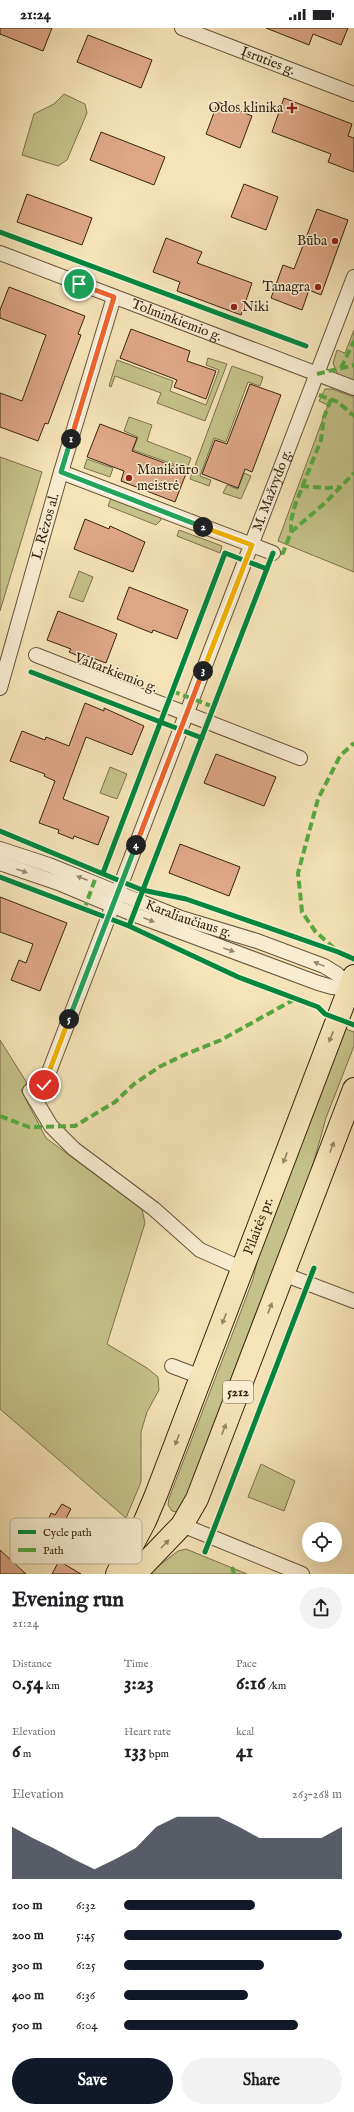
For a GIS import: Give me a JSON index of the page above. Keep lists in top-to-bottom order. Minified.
{"streets":{"main road":["Pilaitės pr.","5212"],"street":["Įsruties g.","Tolminkiemio g.","M. Mažvydo g.","L. Rėzos al.","Valtarkiemio g.","Karaliaučiaus g."]},"crossings":[["Tolminkiemio g.","M. Mažvydo g."],["Tolminkiemio g.","L. Rėzos al."],["M. Mažvydo g.","Valtarkiemio g."],["M. Mažvydo g.","Karaliaučiaus g."],["Karaliaučiaus g.","Pilaitės pr."],["Pilaitės pr.","5212"]],"places":{"health":["Odos klinika"],"other":["Būba","Tanagra","Niki","Manikiūro meistrė"]},"legend":["Cycle path","Path"],"page":{"status":"21:24","pins":["1","2","3","4","5"],"heading":["Evening run","21:24"],"stats":[["Distance","0.54 km"],["Time","3:23"],["Pace","6:16 /km"],["Elevation","6 m"],["Heart rate","133 bpm"],["kcal","41"]],"chart":["Elevation","263–268 m"],"list":[{"name":"100 m","note":"6:32"},{"name":"200 m","note":"5:45"},{"name":"300 m","note":"6:25"},{"name":"400 m","note":"6:36"},{"name":"500 m","note":"6:04"}],"buttons":["Save","Share"]}}
